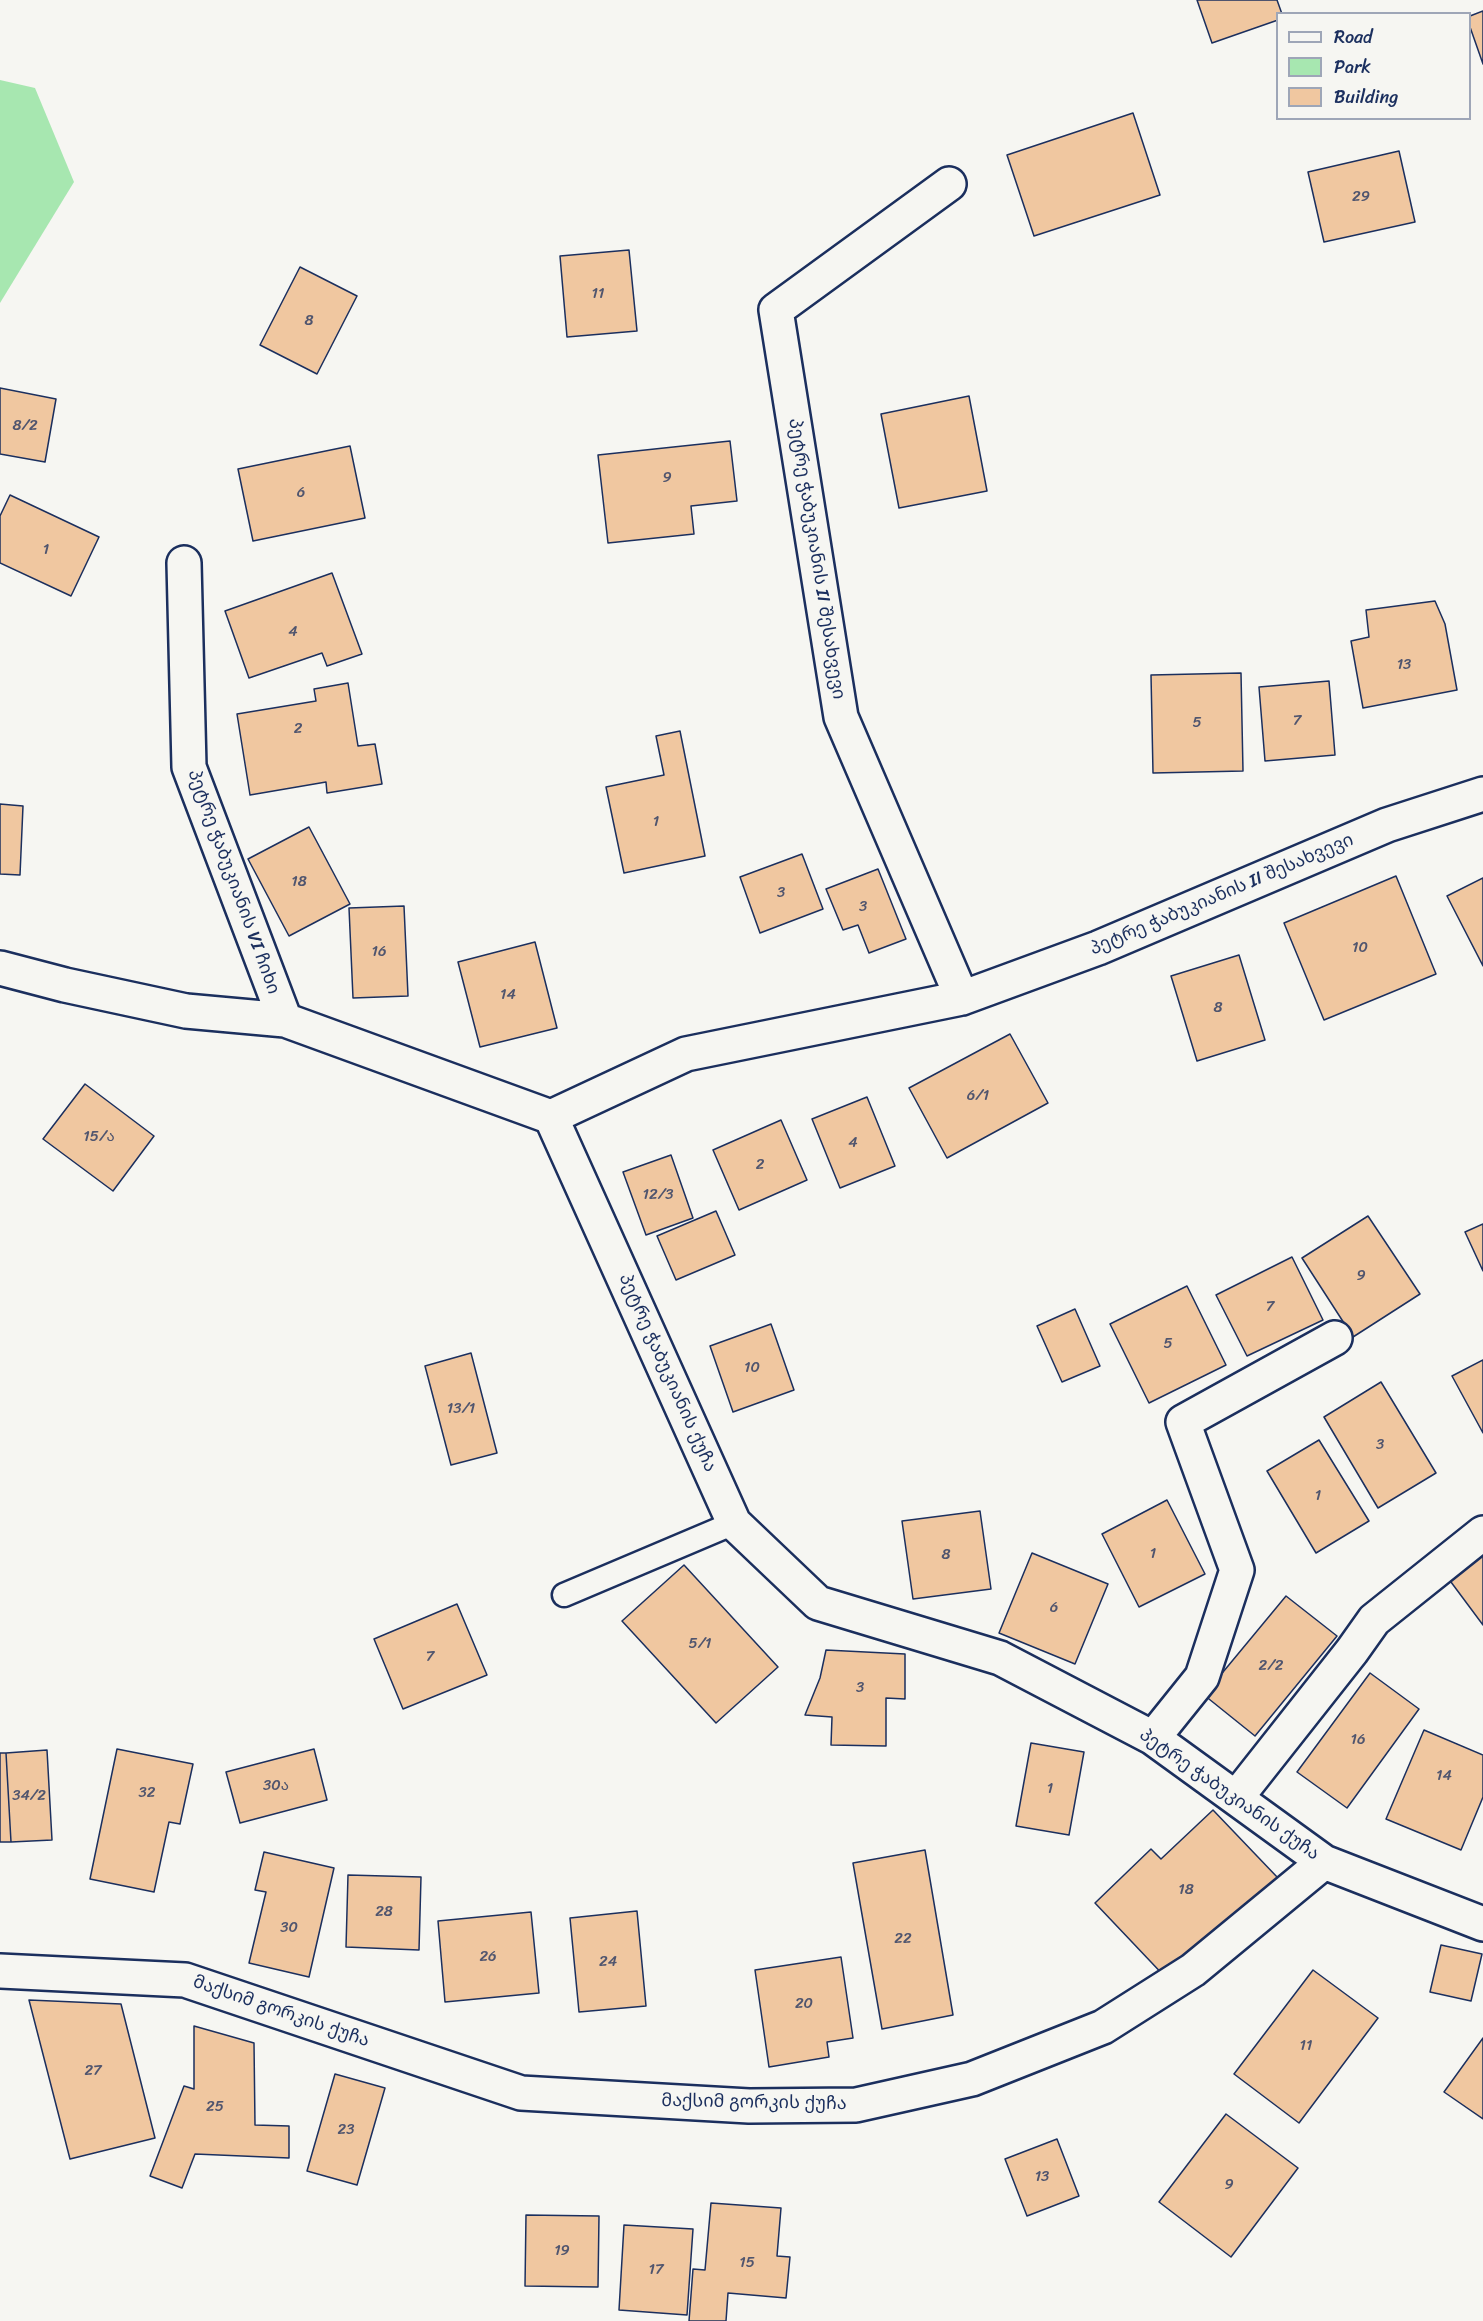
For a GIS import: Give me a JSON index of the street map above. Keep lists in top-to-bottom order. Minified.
{"streets":{"street":["პეტრე ჭაბუკიანის II შესახვევი","პეტრე ჭაბუკიანის VI ჩიხი","პეტრე ჭაბუკიანის ქუჩა","მაქსიმ გორკის ქუჩა"]},"crossings":[["პეტრე ჭაბუკიანის II შესახვევი","პეტრე ჭაბუკიანის ქუჩა"],["პეტრე ჭაბუკიანის ქუჩა","მაქსიმ გორკის ქუჩა"]],"house_numbers":["29","11","8","8/2","9","6","1","4","13","7","5","2","1","18","3","3","10","16","14","8","6/1","15/ა","4","2","12/3","9","7","5","10","13/1","3","1","1","8","6","5/1","7","2/2","3","16","14","30ა","1","32","34/2","18","28","30","22","26","24","20","11","27","25","23","13","9","19","15","17"],"legend":["Road","Park","Building"]}
